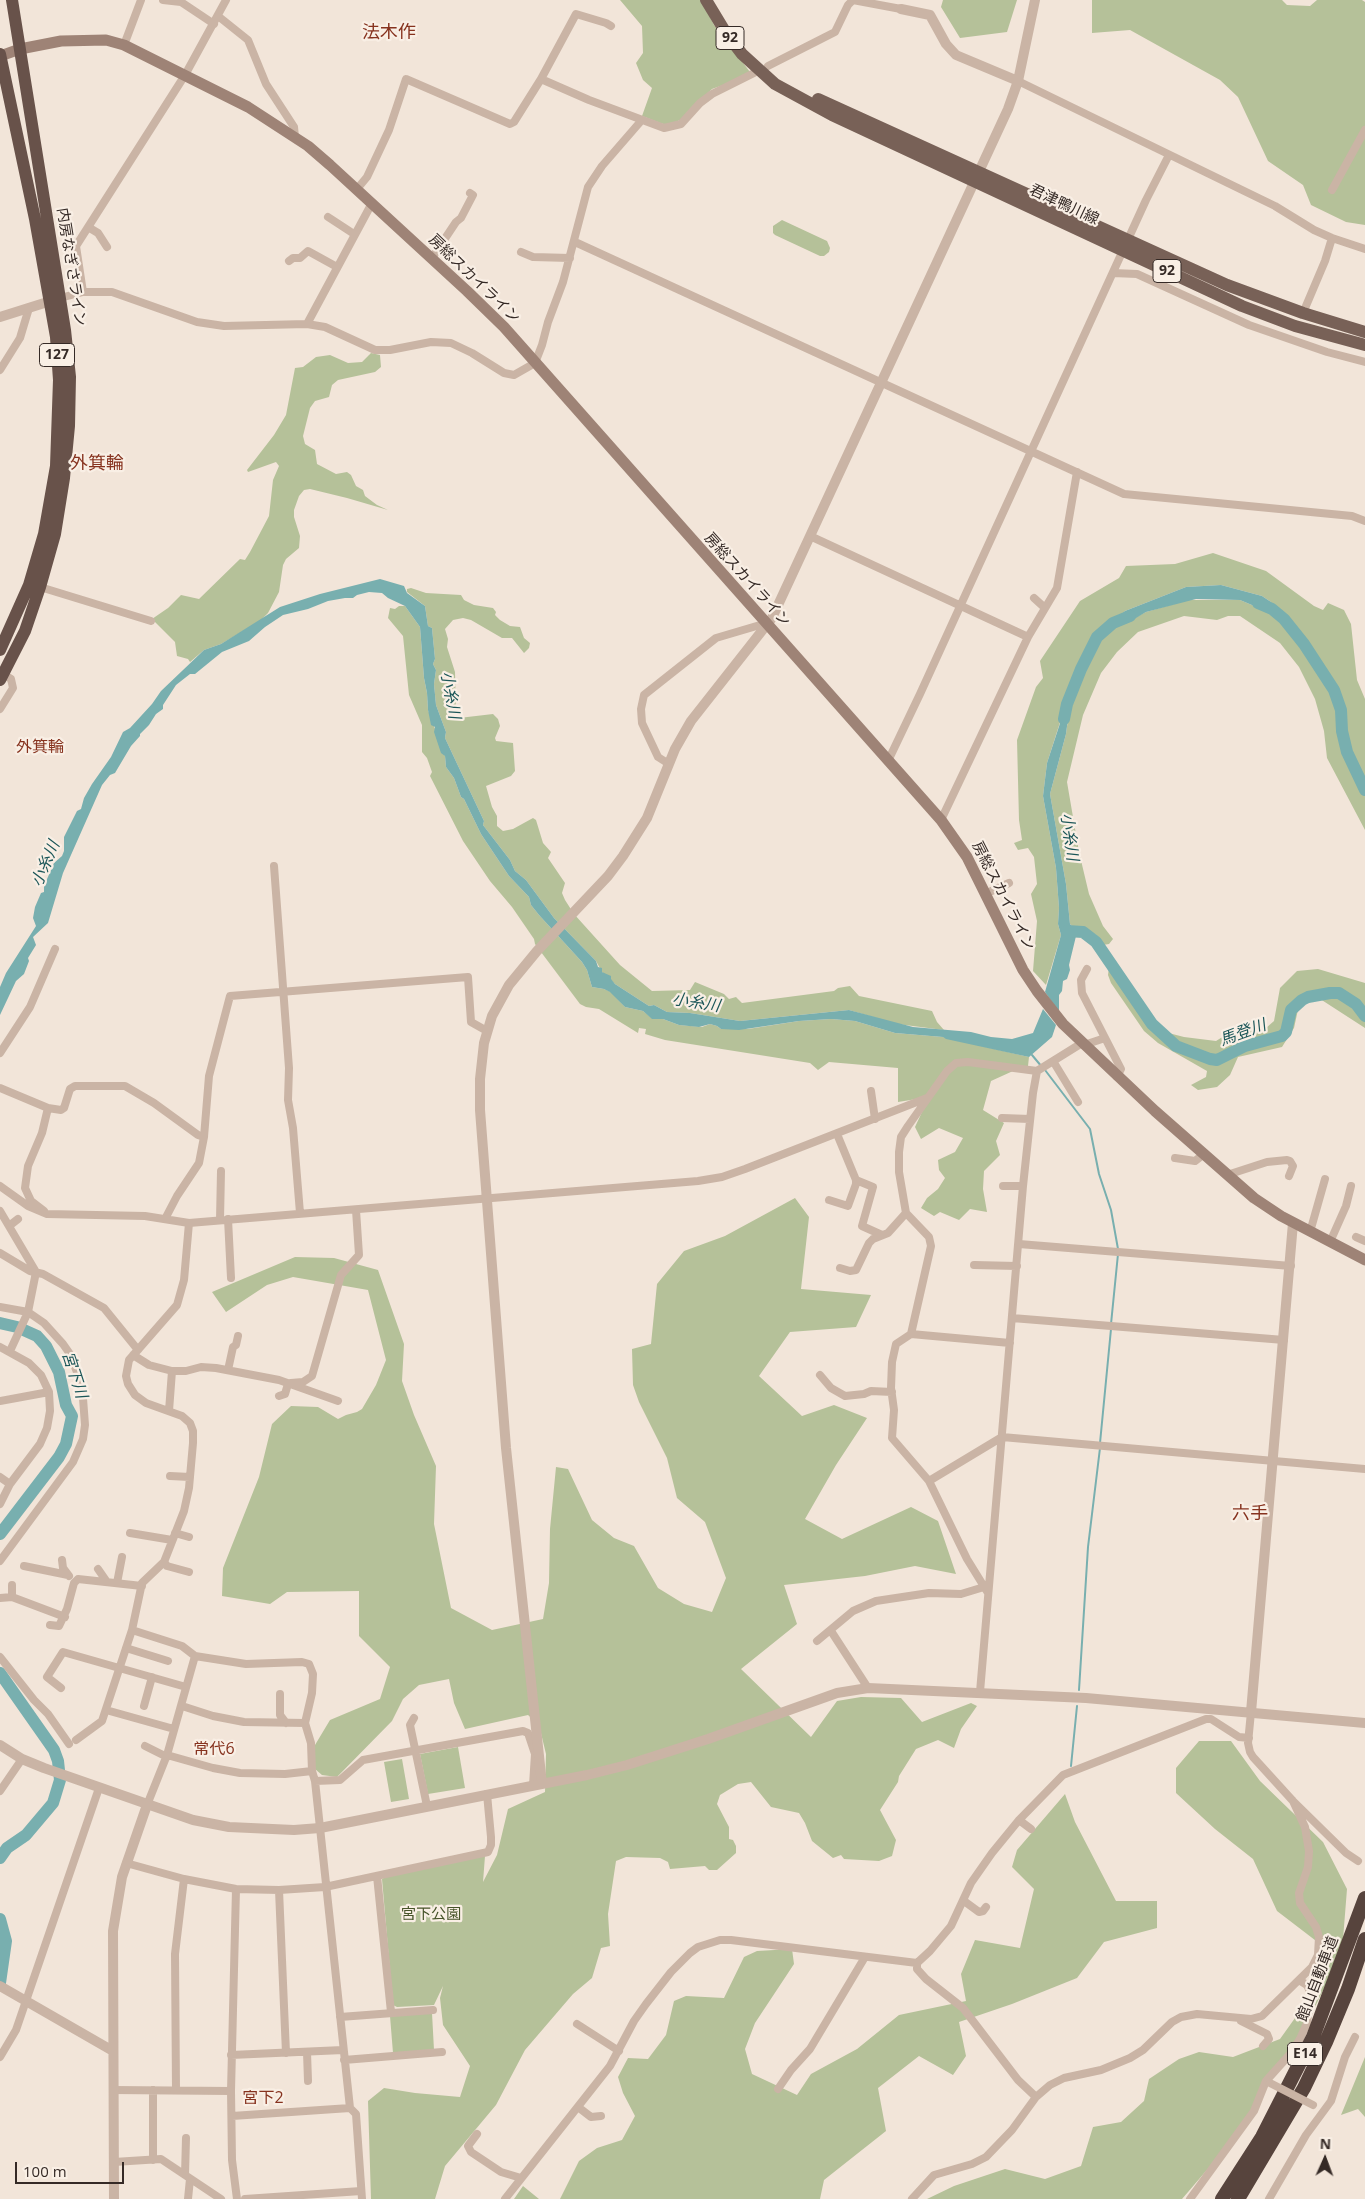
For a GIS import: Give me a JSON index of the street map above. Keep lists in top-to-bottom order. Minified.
{"streets":{"highway":["内房なぎさライン","127","館山自動車道","E14"],"main road":["92","君津鴨川線","房総スカイライン"]},"crossings":[["内房なぎさライン","房総スカイライン"]],"districts":["法木作","外箕輪","外箕輪","六手","常代6","宮下2"],"water":["小糸川","馬登川","宮下川"],"parks":["宮下公園"],"scale_bar":"100 m","north":"top"}
